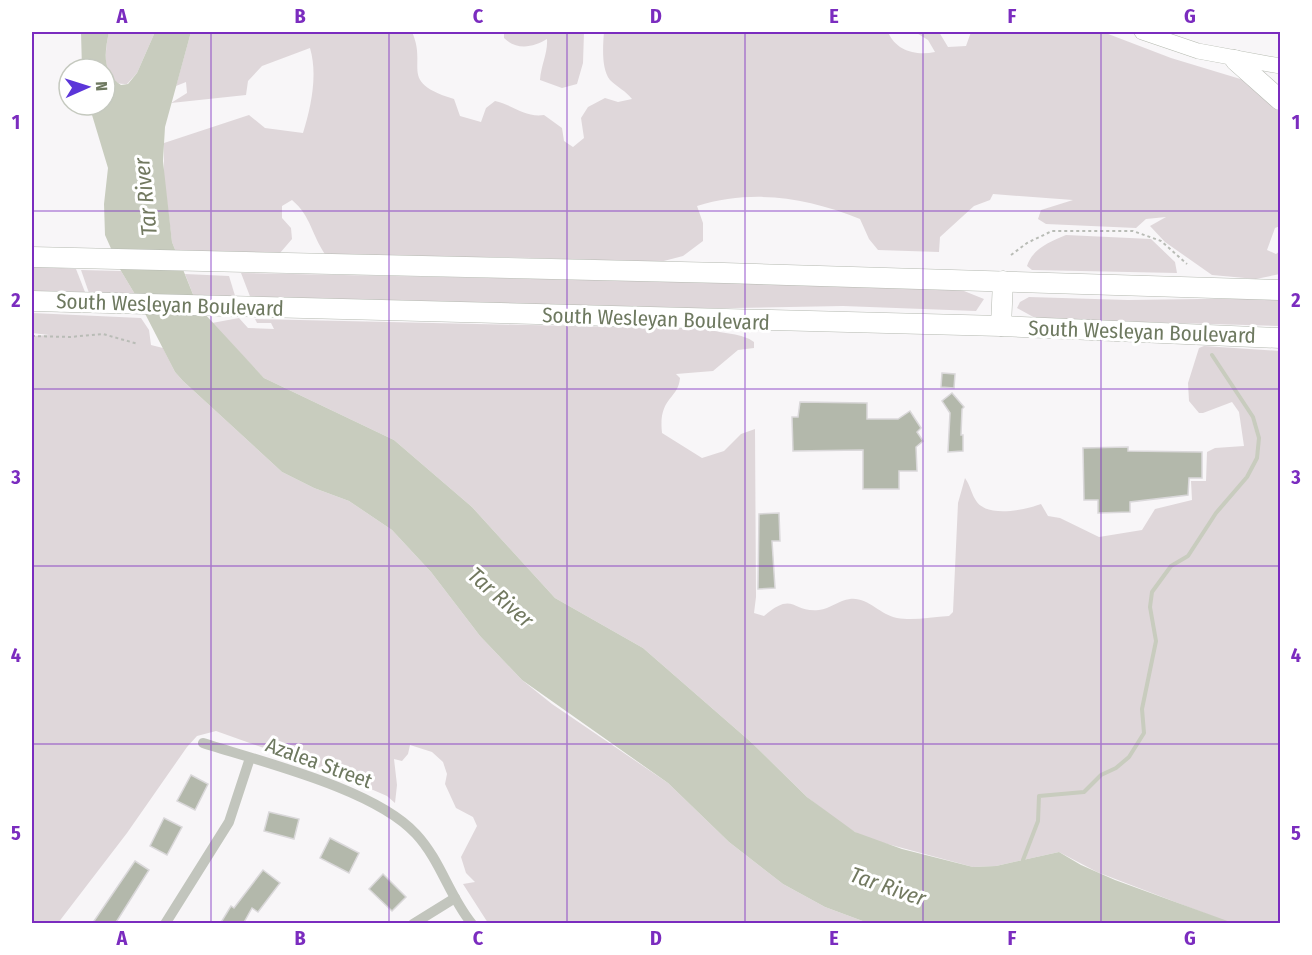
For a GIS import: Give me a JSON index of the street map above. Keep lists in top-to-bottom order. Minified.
{"streets":{"highway":["South Wesleyan Boulevard"],"street":["Azalea Street"]},"water":["Tar River"],"north":"right","grid":{"columns":["A","B","C","D","E","F","G"],"rows":["1","2","3","4","5"]}}
